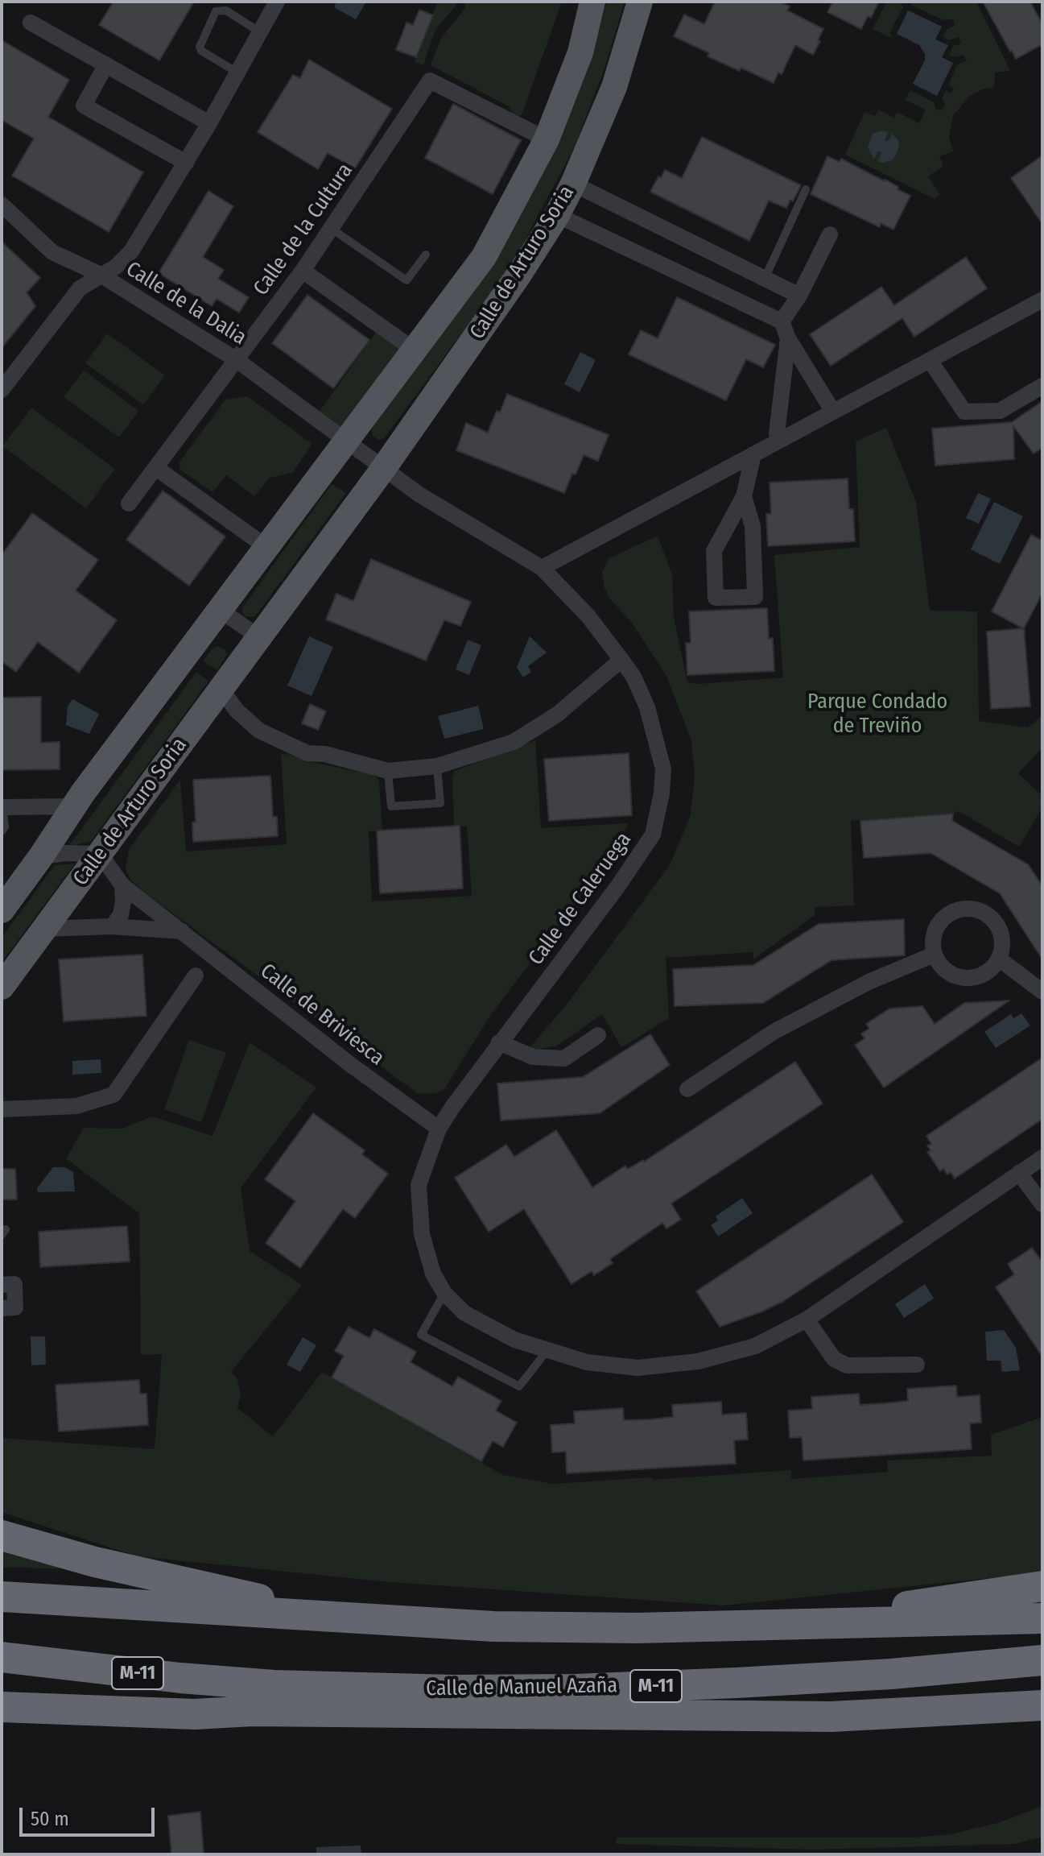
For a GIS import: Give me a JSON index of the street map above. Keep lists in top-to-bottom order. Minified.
{"streets":{"highway":["M-11","Calle de Manuel Azaña"],"main road":["Calle de Arturo Soria"],"street":["Calle de la Cultura","Calle de la Dalia","Calle de Caleruega","Calle de Briviesca"]},"crossings":[["Calle de la Cultura","Calle de Arturo Soria"],["Calle de la Cultura","Calle de la Dalia"],["Calle de Arturo Soria","Calle de la Dalia"],["Calle de Arturo Soria","Calle de Caleruega"],["Calle de Arturo Soria","Calle de Briviesca"],["Calle de Caleruega","Calle de Briviesca"]],"parks":["Parque Condado de Treviño"],"scale_bar":"50 m"}
